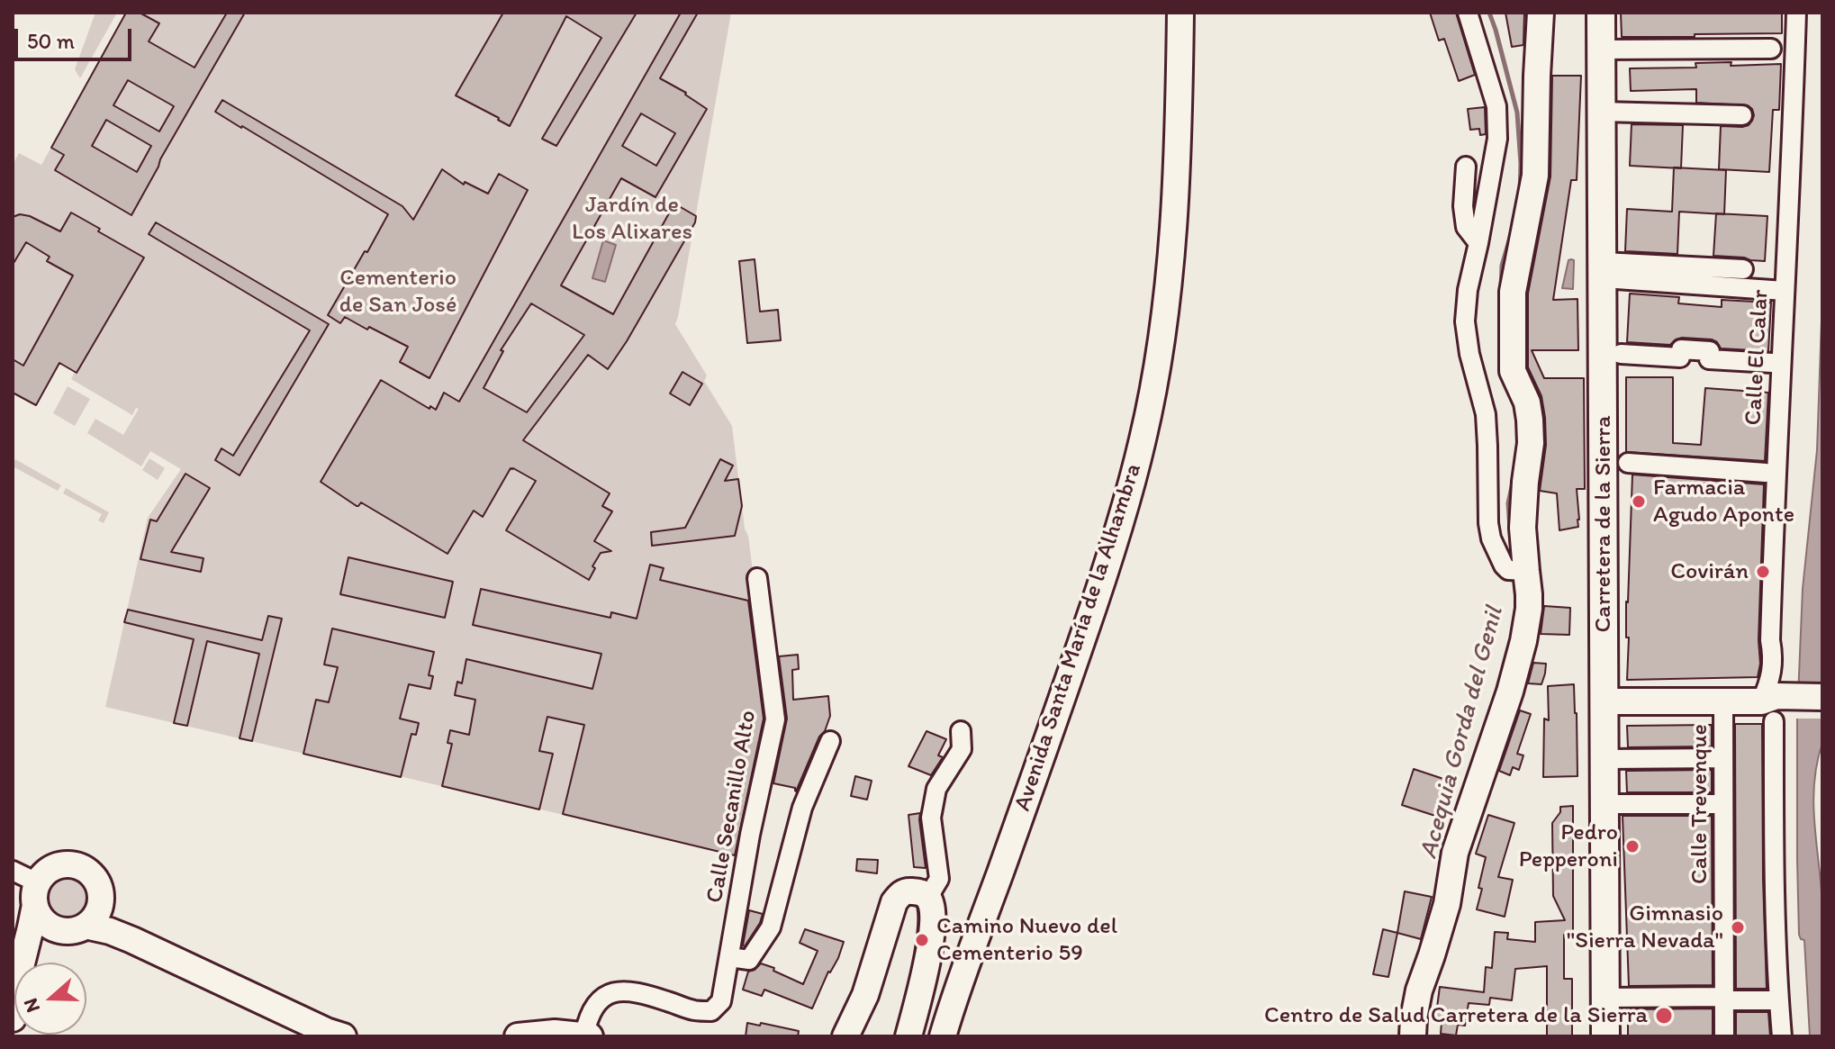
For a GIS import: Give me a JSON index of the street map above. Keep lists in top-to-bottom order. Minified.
{"streets":{"main road":["Carretera de la Sierra"],"street":["Calle El Calar","Avenida Santa María de la Alhambra","Calle Trevenque","Calle Secanillo Alto"]},"water":["Acequia Gorda del Genil"],"parks":["Jardín de Los Alixares","Cementerio de San José"],"places":["Farmacia Agudo Aponte","Covirán","Pedro Pepperoni","Gimnasio \"Sierra Nevada\"","Camino Nuevo del Cementerio 59","Centro de Salud Carretera de la Sierra"],"scale_bar":"50 m","north":"left"}
